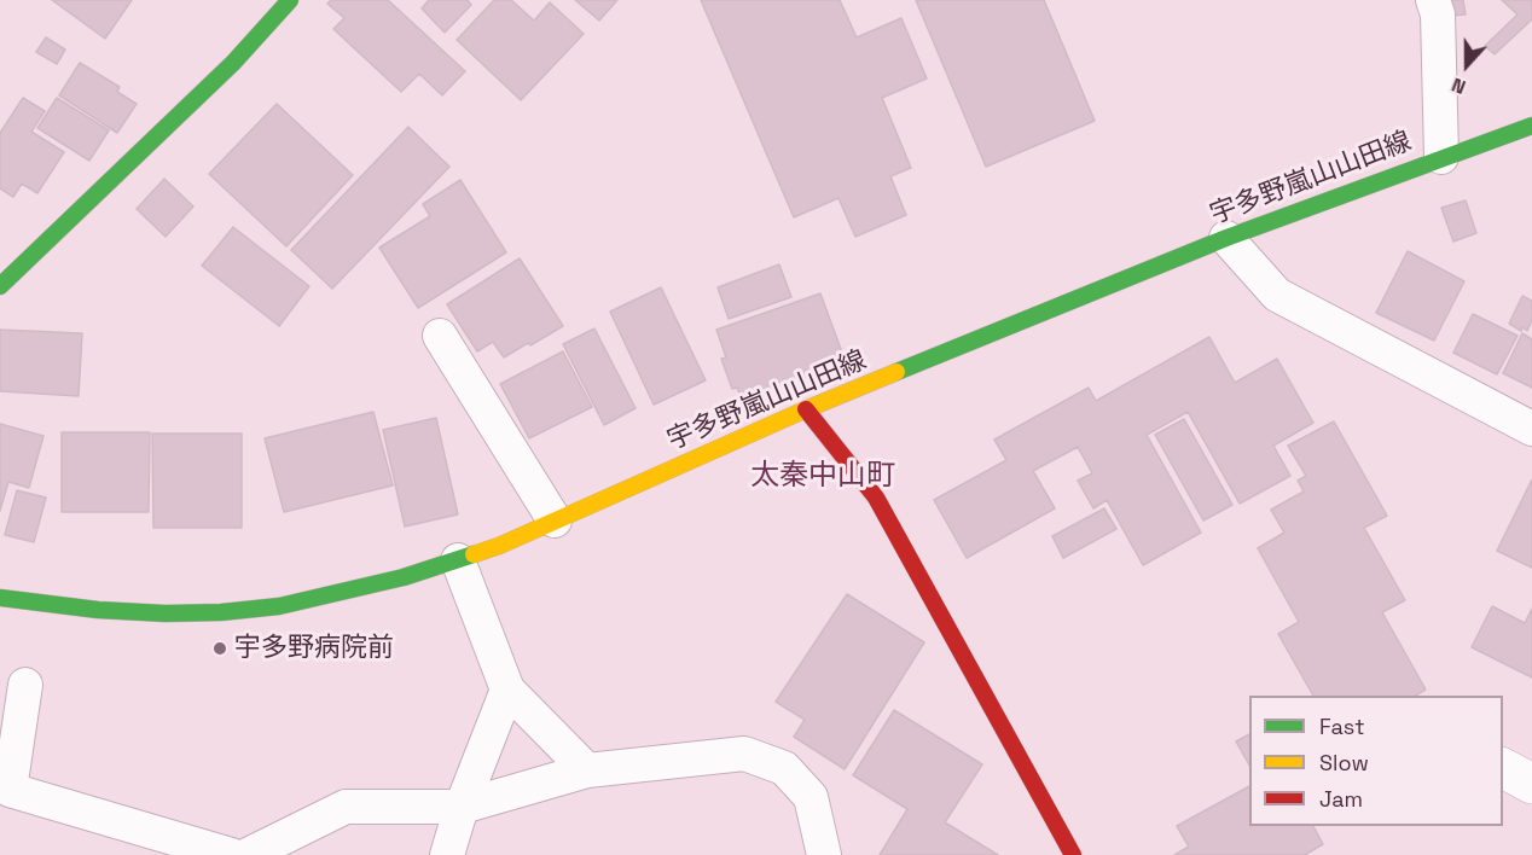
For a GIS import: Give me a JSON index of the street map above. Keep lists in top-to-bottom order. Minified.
{"streets":{"main road":["宇多野嵐山山田線"]},"districts":["太秦中山町"],"places":["宇多野病院前"],"legend":["Fast","Slow","Jam"],"north":"bottom"}
